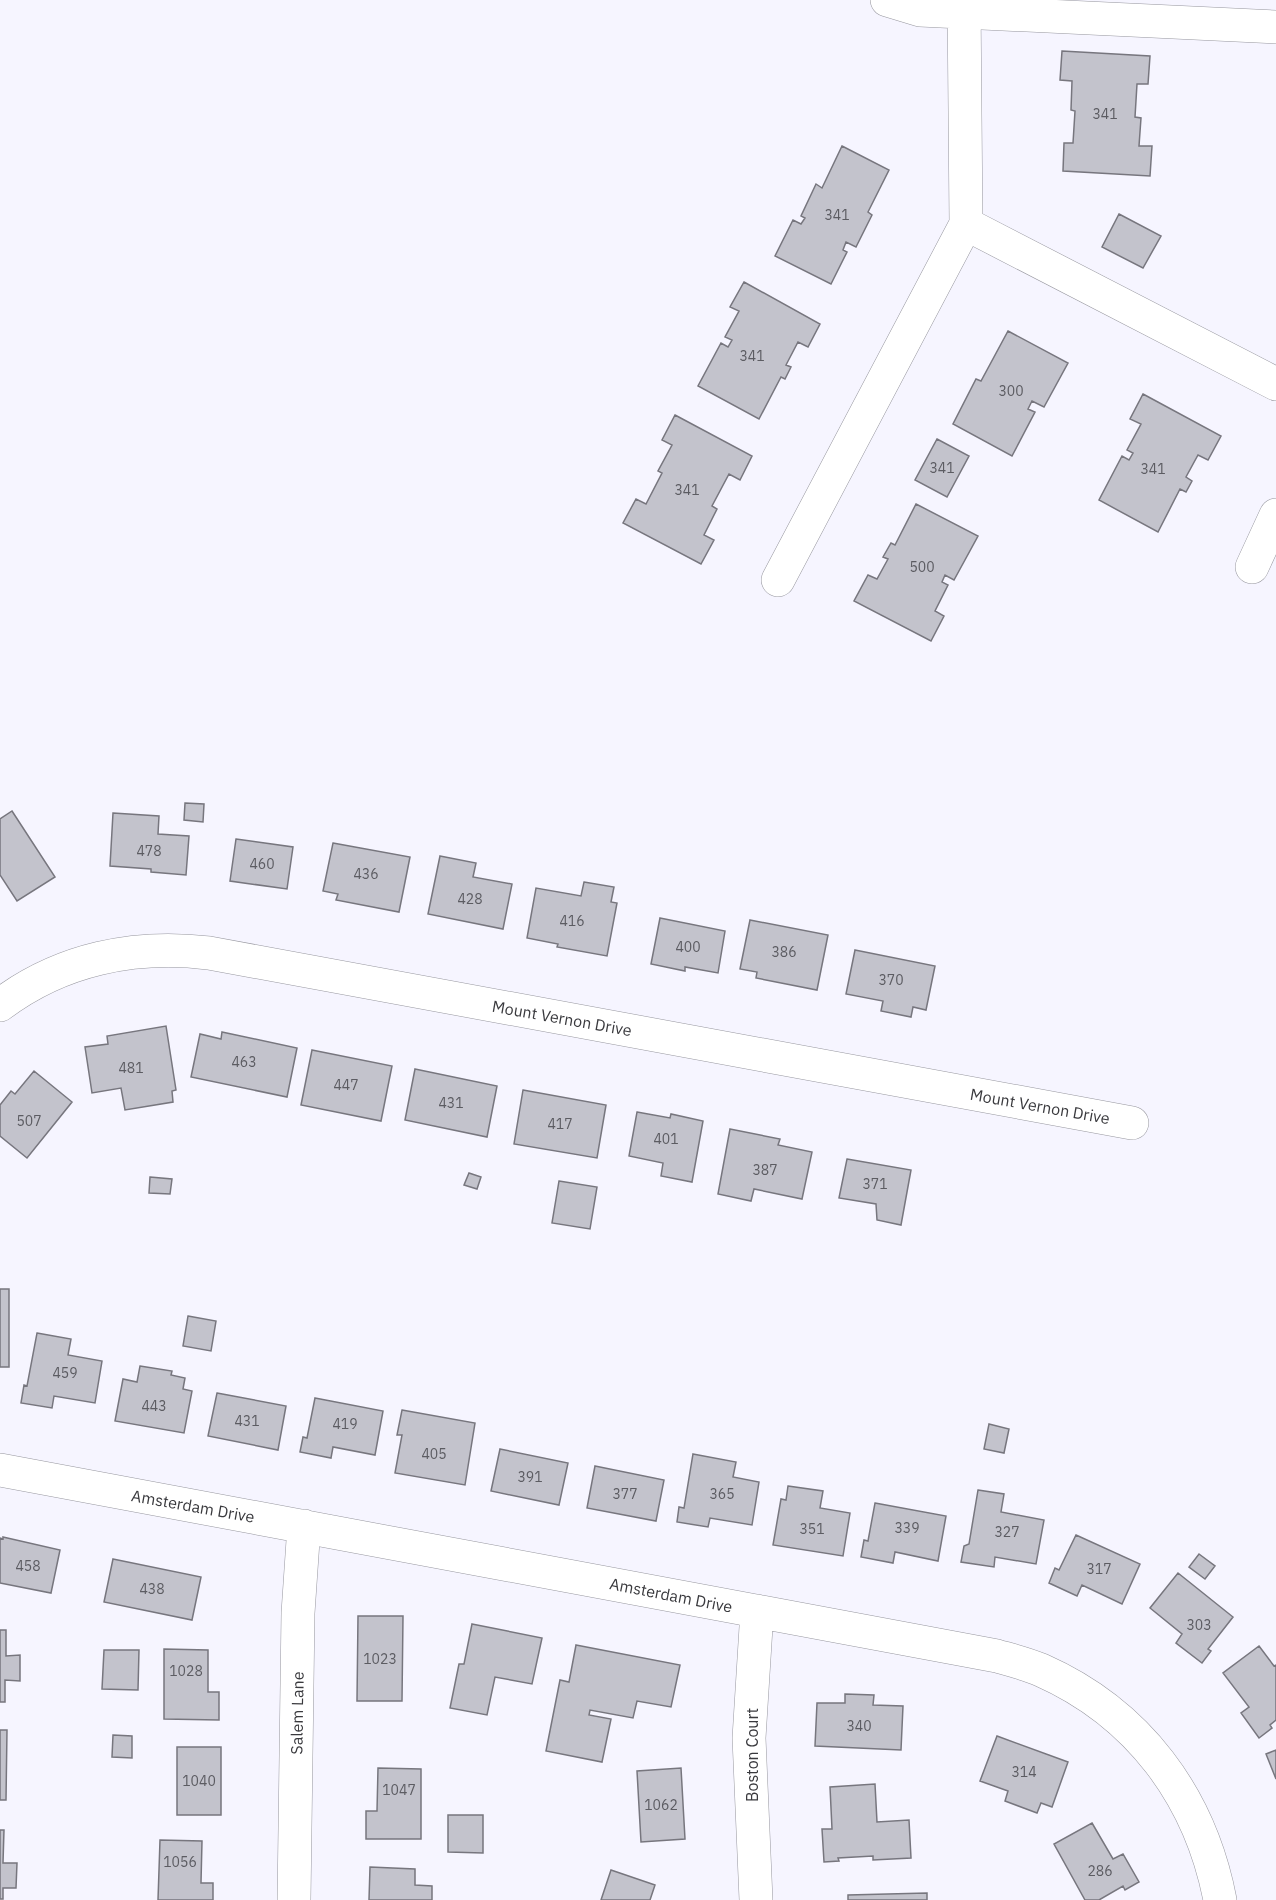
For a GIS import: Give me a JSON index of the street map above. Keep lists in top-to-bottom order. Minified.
{"streets":{"street":["Mount Vernon Drive","Amsterdam Drive","Salem Lane","Boston Court"]},"crossings":[["Amsterdam Drive","Salem Lane"],["Amsterdam Drive","Boston Court"]],"house_numbers":["341","341","341","300","341","341","341","500","478","460","436","428","416","400","386","370","463","481","447","431","507","417","401","387","371","459","443","431","419","405","391","377","365","339","351","327","458","317","438","303","1023","1028","340","314","1040","1047","1062","1056","286"]}
